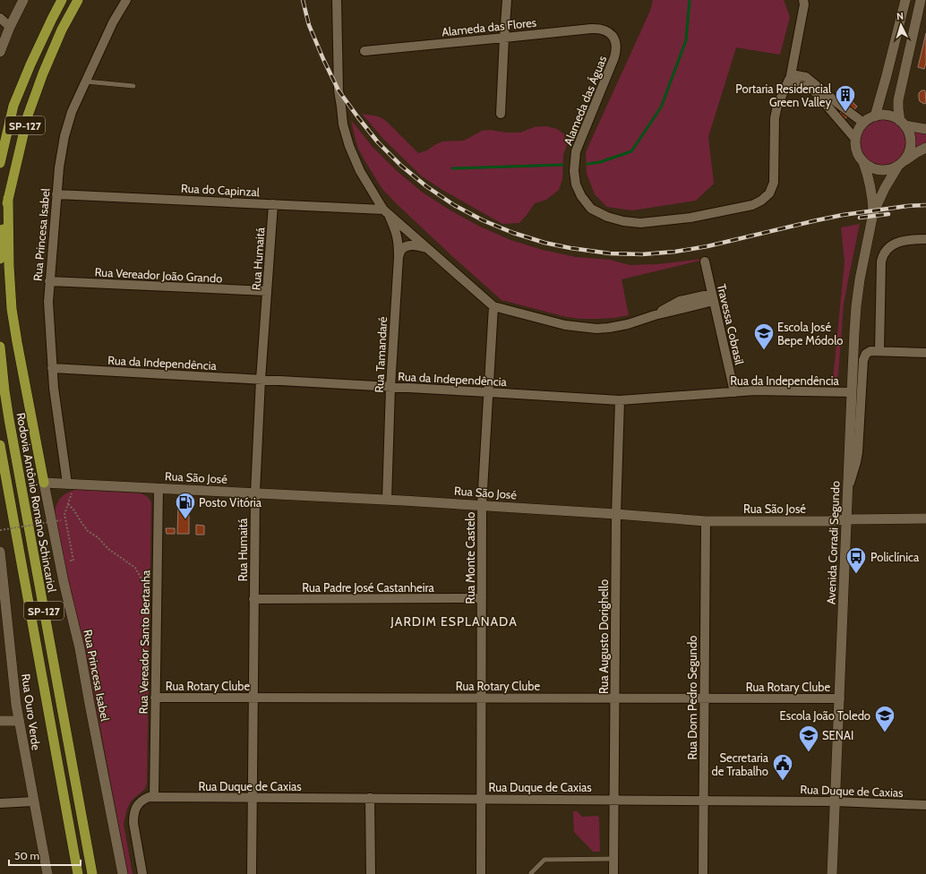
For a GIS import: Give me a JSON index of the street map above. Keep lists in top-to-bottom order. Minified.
{"streets":{"highway":["SP-127","Rodovia Antônio Romano Schincariol"],"street":["Alameda das Flores","Alameda das Águas","Rua do Capinzal","Rua Princesa Isabel","Rua Humaitá","Rua Vereador João Grando","Travessa Cobrasil","Rua Tamandaré","Rua da Independência","Rua São José","Avenida Corradi Segundo","Rua Monte Castelo","Rua Padre José Castanheira","Rua Augusto Dorighello","Rua Vereador Santo Bertanha","Rua Rotary Clube","Rua Dom Pedro Segundo","Rua Ouro Verde","Rua Duque de Caxias"]},"crossings":[["Alameda das Flores","Alameda das Águas"],["Rua do Capinzal","Rua Princesa Isabel"],["Rua do Capinzal","Rua Humaitá"],["Rua do Capinzal","Rua Tamandaré"],["Rua Princesa Isabel","Rua Vereador João Grando"],["Rua Princesa Isabel","Rua da Independência"],["Rua Princesa Isabel","Rua São José"],["Rua Humaitá","Rua Vereador João Grando"],["Rua Humaitá","Rua da Independência"],["Rua Humaitá","Rua São José"],["Rua Humaitá","Rua Padre José Castanheira"],["Rua Humaitá","Rua Rotary Clube"],["Rua Humaitá","Rua Duque de Caxias"],["Travessa Cobrasil","Rua da Independência"],["Rua Tamandaré","Rua da Independência"],["Rua Tamandaré","Rua São José"],["Rua da Independência","Avenida Corradi Segundo"],["Rua da Independência","Rua Monte Castelo"],["Rua da Independência","Rua Augusto Dorighello"],["Rua São José","Avenida Corradi Segundo"],["Rua São José","Rua Monte Castelo"],["Rua São José","Rua Augusto Dorighello"],["Rua São José","Rua Vereador Santo Bertanha"],["Rua São José","Rua Dom Pedro Segundo"],["Avenida Corradi Segundo","Rua Rotary Clube"],["Avenida Corradi Segundo","Rua Duque de Caxias"],["Rua Monte Castelo","Rua Padre José Castanheira"],["Rua Monte Castelo","Rua Rotary Clube"],["Rua Monte Castelo","Rua Duque de Caxias"],["Rua Augusto Dorighello","Rua Rotary Clube"],["Rua Augusto Dorighello","Rua Duque de Caxias"],["Rua Vereador Santo Bertanha","Rua Rotary Clube"],["Rua Vereador Santo Bertanha","Rua Duque de Caxias"],["Rua Rotary Clube","Rua Dom Pedro Segundo"],["Rua Dom Pedro Segundo","Rua Duque de Caxias"]],"districts":["JARDIM ESPLANADA"],"places":{"building":["Portaria Residencial Green Valley"],"school or university":["Escola José Bepe Módolo","Escola João Toledo","SENAI"],"fuel station":["Posto Vitória"],"bus stop":["Policlínica"],"public building":["Secretaria de Trabalho"]},"scale_bar":"50 m","north":"top"}
